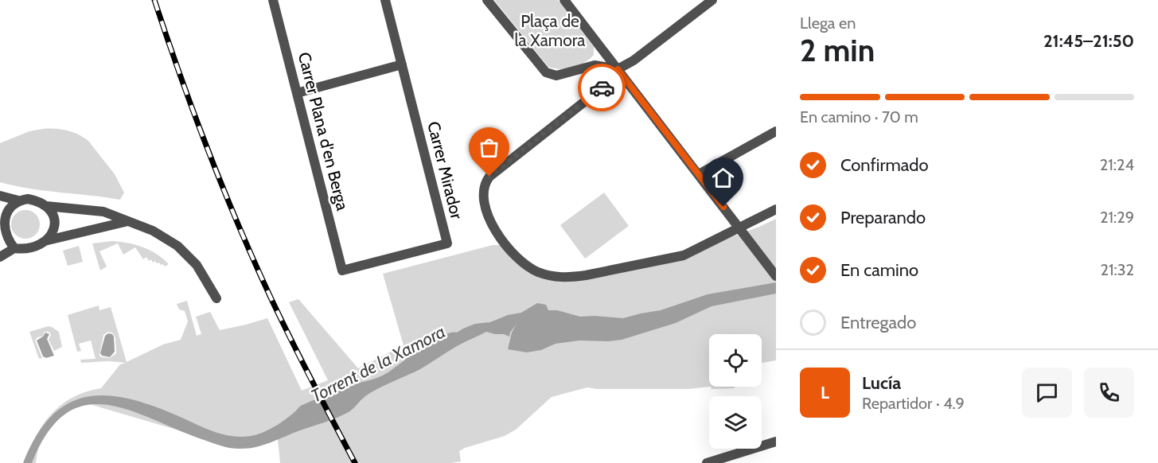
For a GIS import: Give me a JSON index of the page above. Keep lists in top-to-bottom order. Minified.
{"streets":{"street":["Carrer Plana d'en Berga","Carrer Mirador"]},"crossings":[["Carrer Plana d'en Berga","Carrer Mirador"]],"water":["Torrent de la Xamora"],"parks":["Plaça de la Xamora"],"page":{"heading":["2 min","Llega en","21:45–21:50"],"panel":["Lucía","Repartidor · 4.9"],"bar":"En camino · 70 m","list":[["Confirmado","21:24"],["Preparando","21:29"],["En camino","21:32"],"Entregado"],"round":"L"}}
